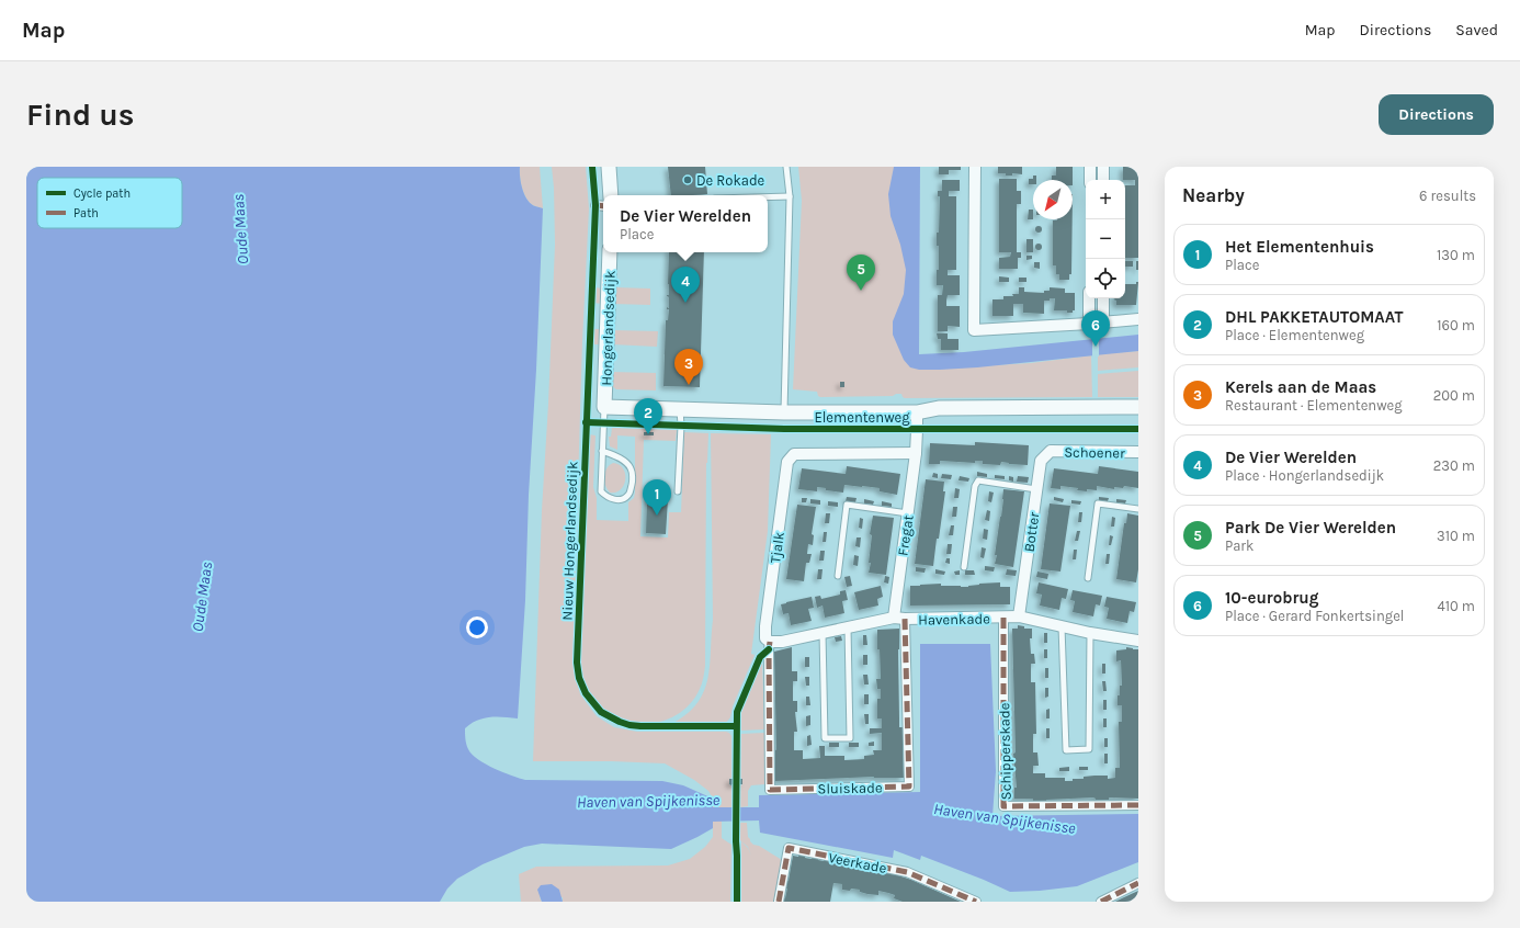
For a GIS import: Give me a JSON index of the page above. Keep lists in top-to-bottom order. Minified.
{"streets":{"street":["Hongerlandsedijk","Elementenweg","Schoener","Botter","Fregat","Tjalk","Havenkade","Schipperskade","Sluiskade","Veerkade"],"cycle path":["Nieuw Hongerlandsedijk"]},"crossings":[["Hongerlandsedijk","Elementenweg"],["Elementenweg","Fregat"],["Schoener","Botter"],["Botter","Havenkade"],["Fregat","Tjalk"],["Fregat","Havenkade"],["Fregat","Sluiskade"],["Tjalk","Havenkade"],["Tjalk","Sluiskade"],["Havenkade","Schipperskade"],["Havenkade","Sluiskade"]],"water":["Oude Maas","Haven van Spijkenisse"],"places":["De Rokade"],"legend":["Cycle path","Path"],"north":"bottom left","page":{"header":"Map","nav":["Map","Directions","Saved"],"buttons":"Directions","title":"Find us","heading":["Nearby","6 results"],"map_buttons":["+","−"],"popup":["De Vier Werelden","Place"],"list":[{"mark":"1","name":"Het Elementenhuis","note":"Place","value":"130 m"},{"mark":"2","name":"DHL PAKKETAUTOMAAT","note":"Place · Elementenweg","value":"160 m"},{"mark":"3","name":"Kerels aan de Maas","note":"Restaurant · Elementenweg","value":"200 m"},{"mark":"4","name":"De Vier Werelden","note":"Place · Hongerlandsedijk","value":"230 m"},{"mark":"5","name":"Park De Vier Werelden","note":"Park","value":"310 m"},{"mark":"6","name":"10-eurobrug","note":"Place · Gerard Fonkertsingel","value":"410 m"}],"pins":["5","4","6","3","2","1"]}}
